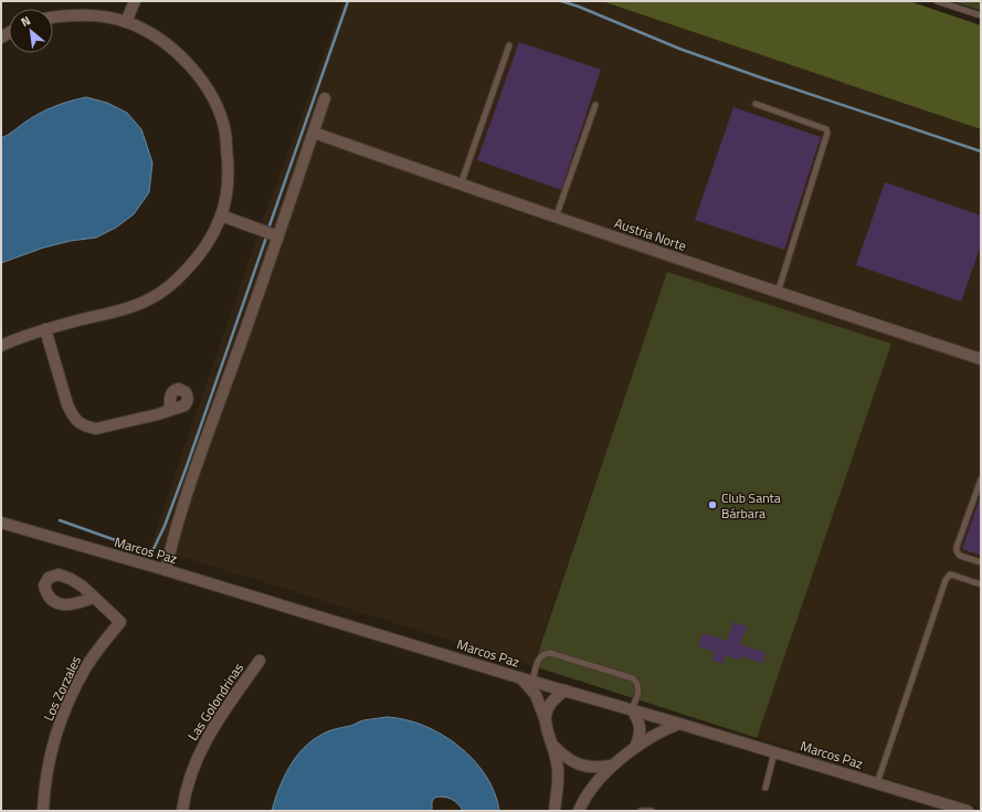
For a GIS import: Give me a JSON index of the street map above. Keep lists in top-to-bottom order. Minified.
{"streets":{"street":["Austria Norte","Marcos Paz","Los Zorzales","Las Golondrinas"]},"places":["Club Santa Bárbara"],"north":"top left"}
